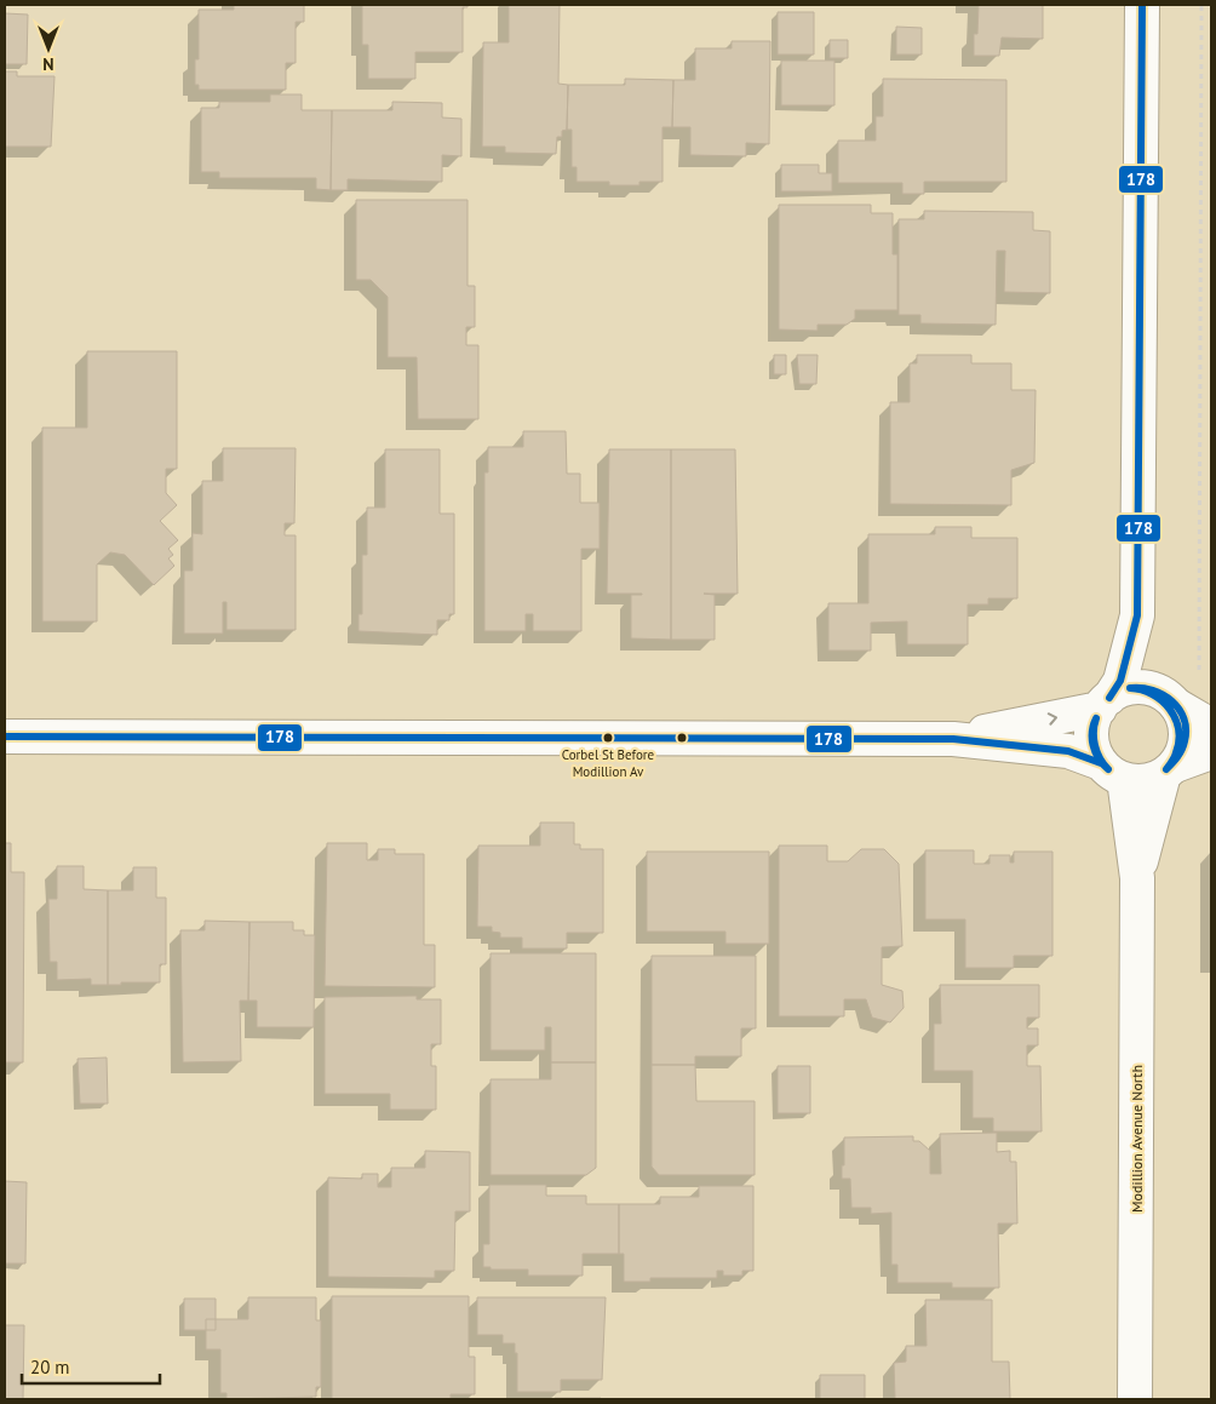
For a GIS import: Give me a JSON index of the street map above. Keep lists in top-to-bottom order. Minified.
{"streets":{"street":["Modillion Avenue North"]},"places":["Corbel St Before Modillion Av"],"lines":["transit line 178"],"scale_bar":"20 m","north":"bottom"}
